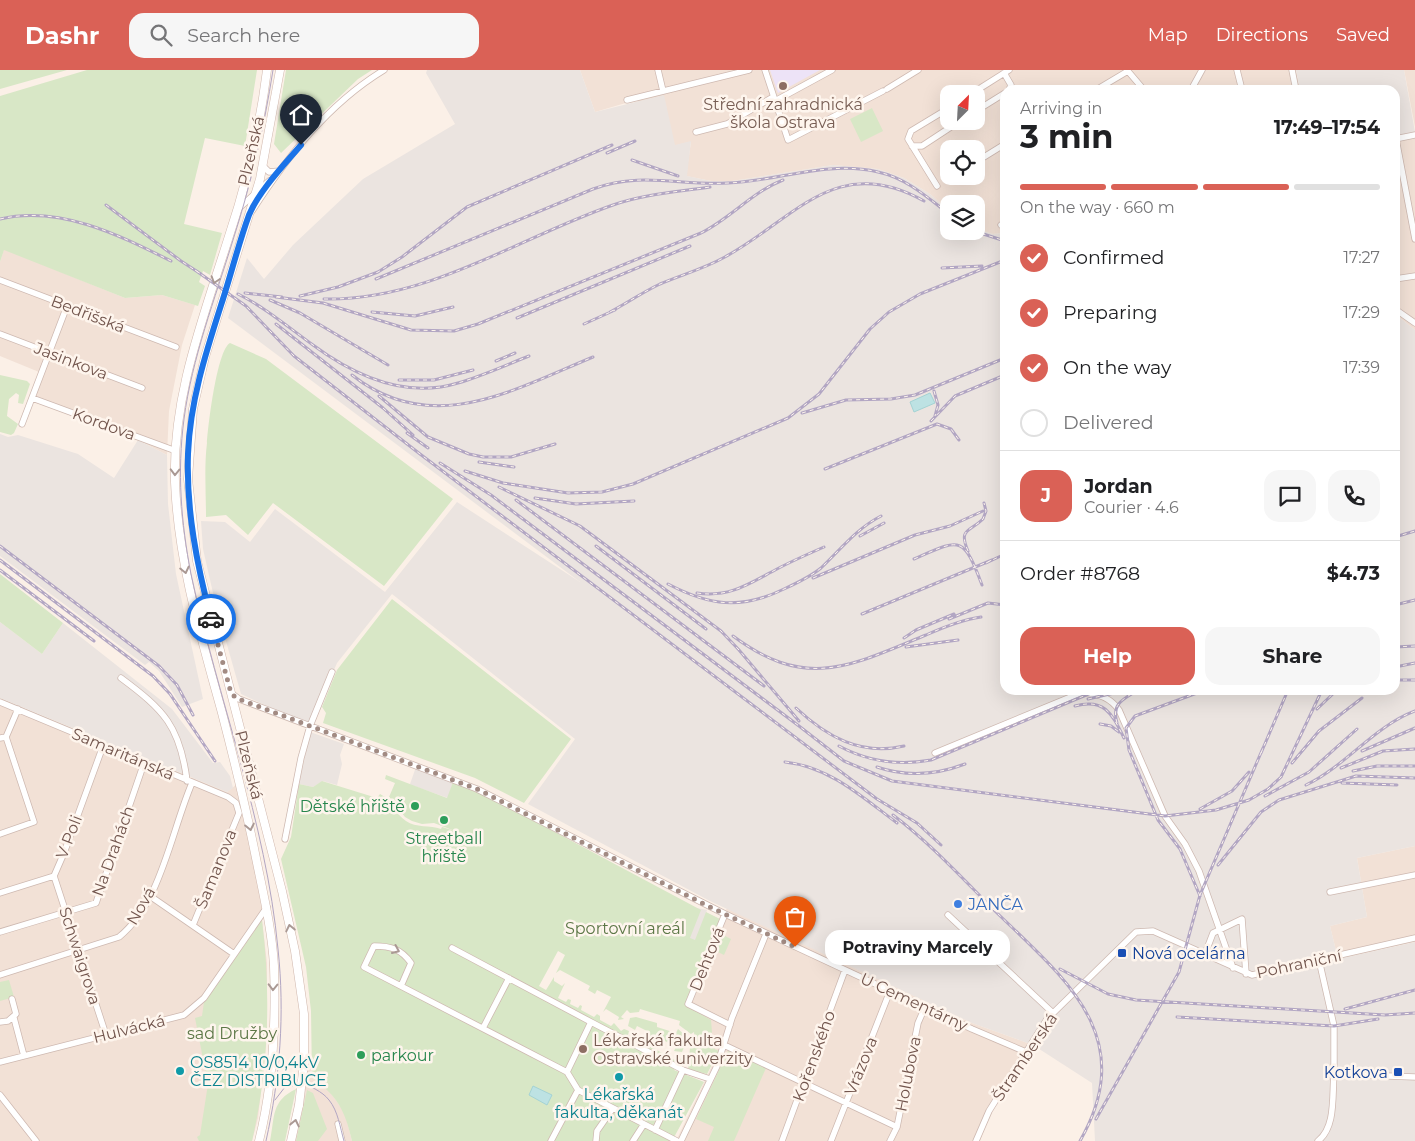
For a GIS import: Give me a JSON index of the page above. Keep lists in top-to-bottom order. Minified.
{"streets":{"main road":["Plzeňská"],"street":["Bedřišská","Jasinkova","Kordova","Samaritánská","V Poli","Na Drahách","Šamanova","Nová","Schwaigrova","Dehtová","Pohraniční","U Cementárny","Hulvácká","Kořenského","Štramberská","Vrázova","Holubova"]},"crossings":[["Plzeňská","Kordova"],["Plzeňská","U Cementárny"],["Plzeňská","Hulvácká"],["Samaritánská","V Poli"],["Samaritánská","Na Drahách"],["Samaritánská","Šamanova"],["Samaritánská","Nová"],["V Poli","Schwaigrova"],["Na Drahách","Schwaigrova"],["Šamanova","Nová"],["Šamanova","Hulvácká"],["Nová","Schwaigrova"],["Schwaigrova","Hulvácká"],["Dehtová","U Cementárny"],["Pohraniční","Štramberská"],["U Cementárny","Kořenského"],["U Cementárny","Štramberská"],["U Cementárny","Vrázova"],["U Cementárny","Holubova"]],"parks":["Sportovní areál","sad Družby"],"places":{"other":["Střední zahradnická škola Ostrava","Dětské hřiště","Streetball hřiště","JANČA","Potraviny Marcely","Lékařská fakulta Ostravské univerzity","parkour","OS8514 10/0,4kV ČEZ DISTRIBUCE","Lékařská fakulta, děkanát"],"transit":["Nová ocelárna","Kotkova"]},"north":"top right","page":{"header":"Dashr","search":"Search here","nav":["Map","Directions","Saved"],"heading":["3 min","Arriving in","17:49–17:54"],"panel":["Jordan","Courier · 4.6","Order #8768","$4.73"],"bar":"On the way · 660 m","list":[["Confirmed","17:27"],["Preparing","17:29"],["On the way","17:39"],"Delivered"],"round":"J","buttons":["Help","Share"],"bubble":"Potraviny Marcely"}}
